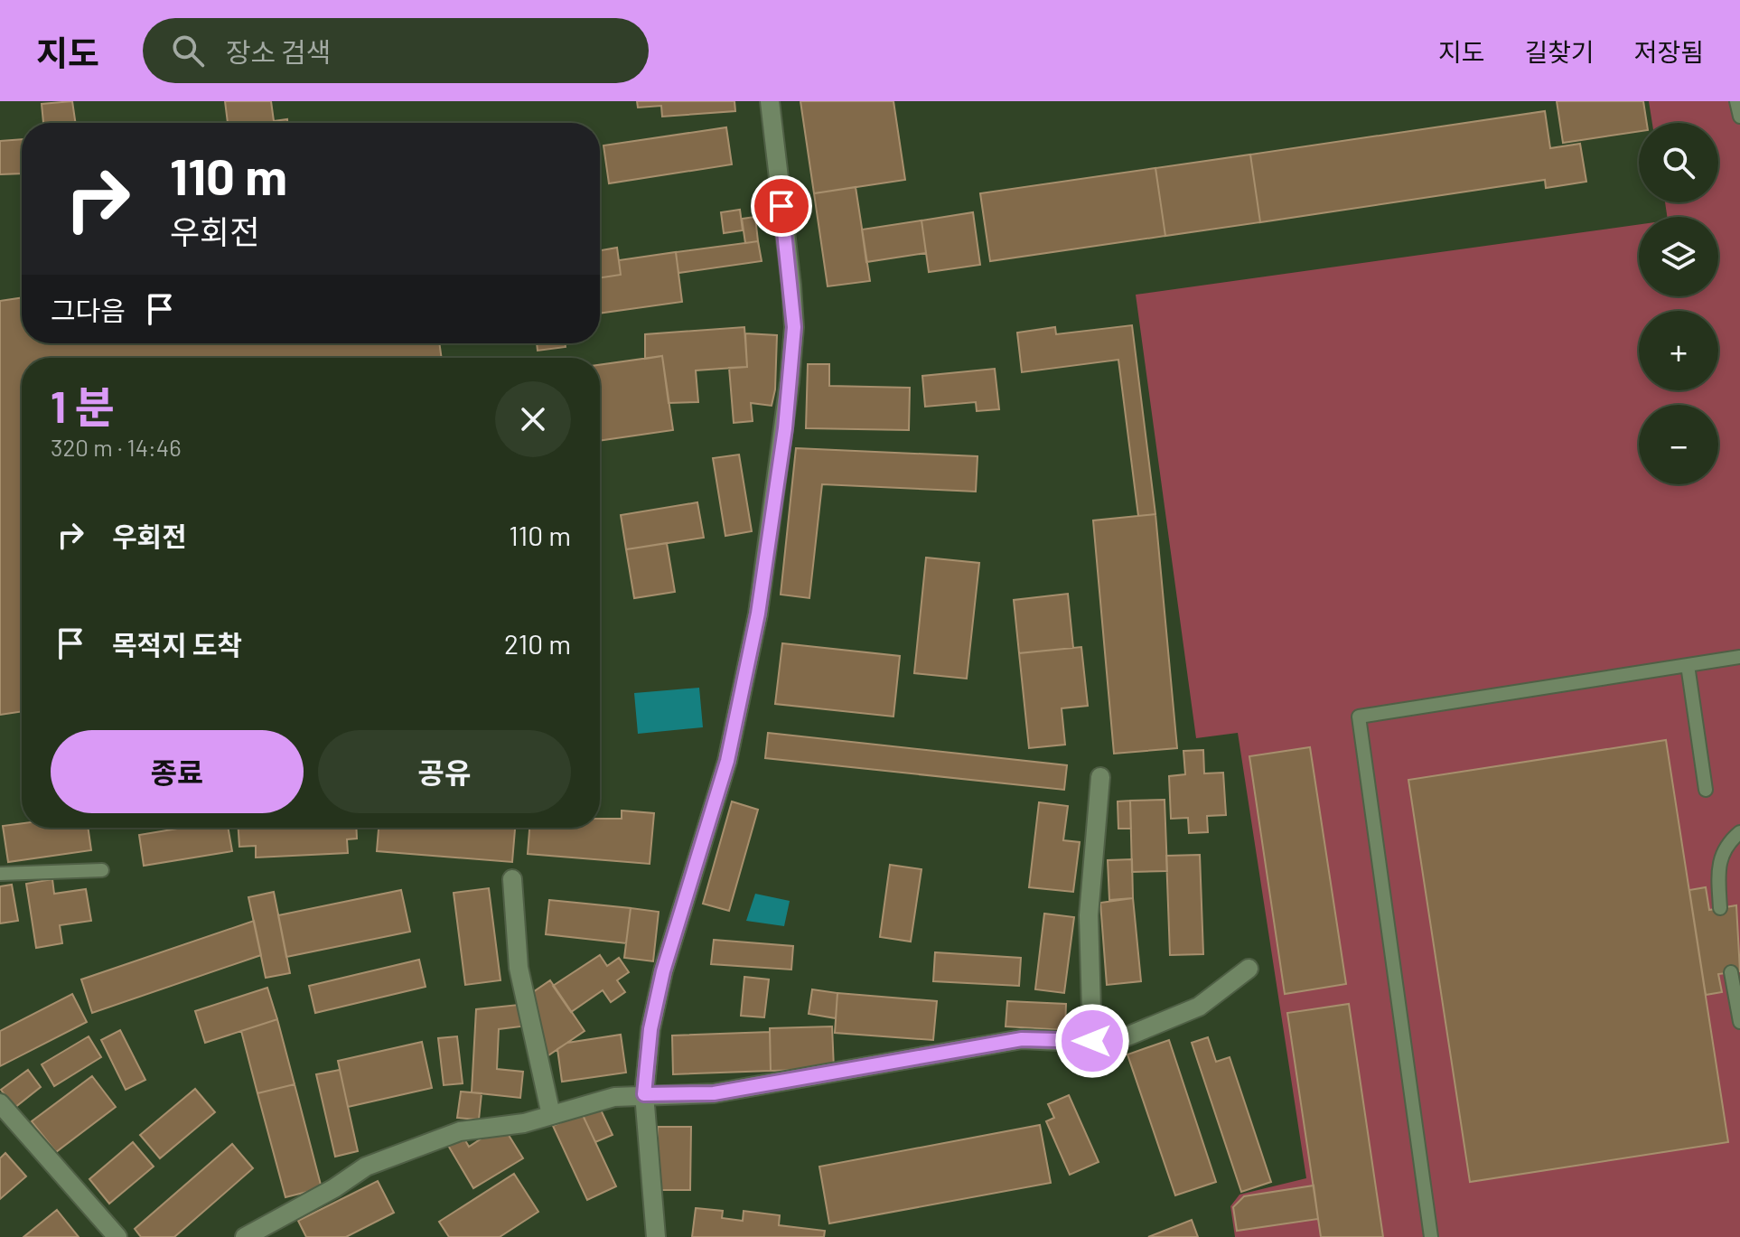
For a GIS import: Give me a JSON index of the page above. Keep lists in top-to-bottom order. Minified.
{"page":{"header":"지도","search":"장소 검색","nav":["지도","길찾기","저장됨"],"map_buttons":["+","−"],"turn":["110 m","우회전"],"then":"그다음","heading":["1 분","320 m · 14:46"],"list":[{"name":"우회전","value":"110 m"},{"name":"목적지 도착","value":"210 m"}],"buttons":["종료","공유"]}}
